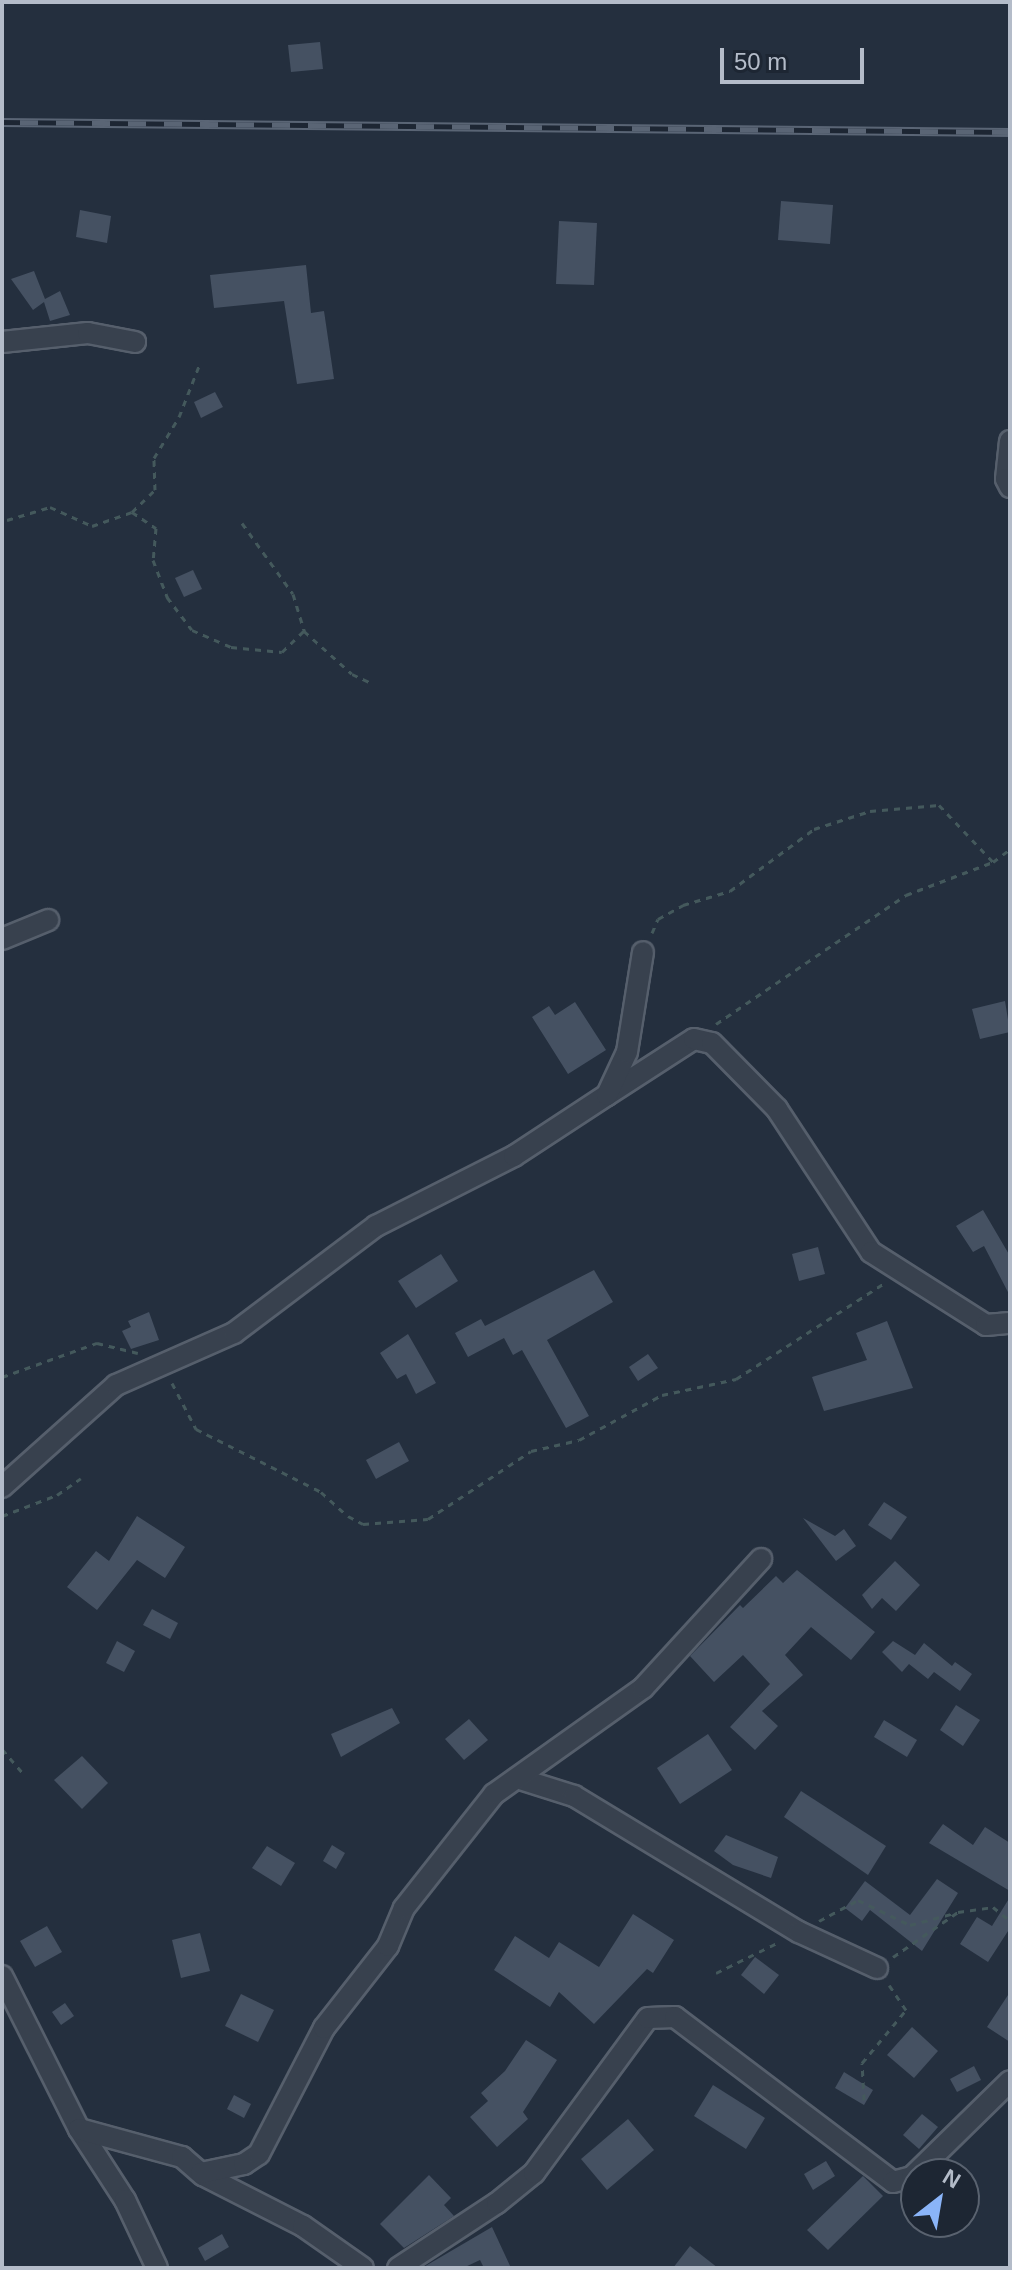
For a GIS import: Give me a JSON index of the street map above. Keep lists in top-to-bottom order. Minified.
{"scale_bar":"50 m","north":"top right"}
